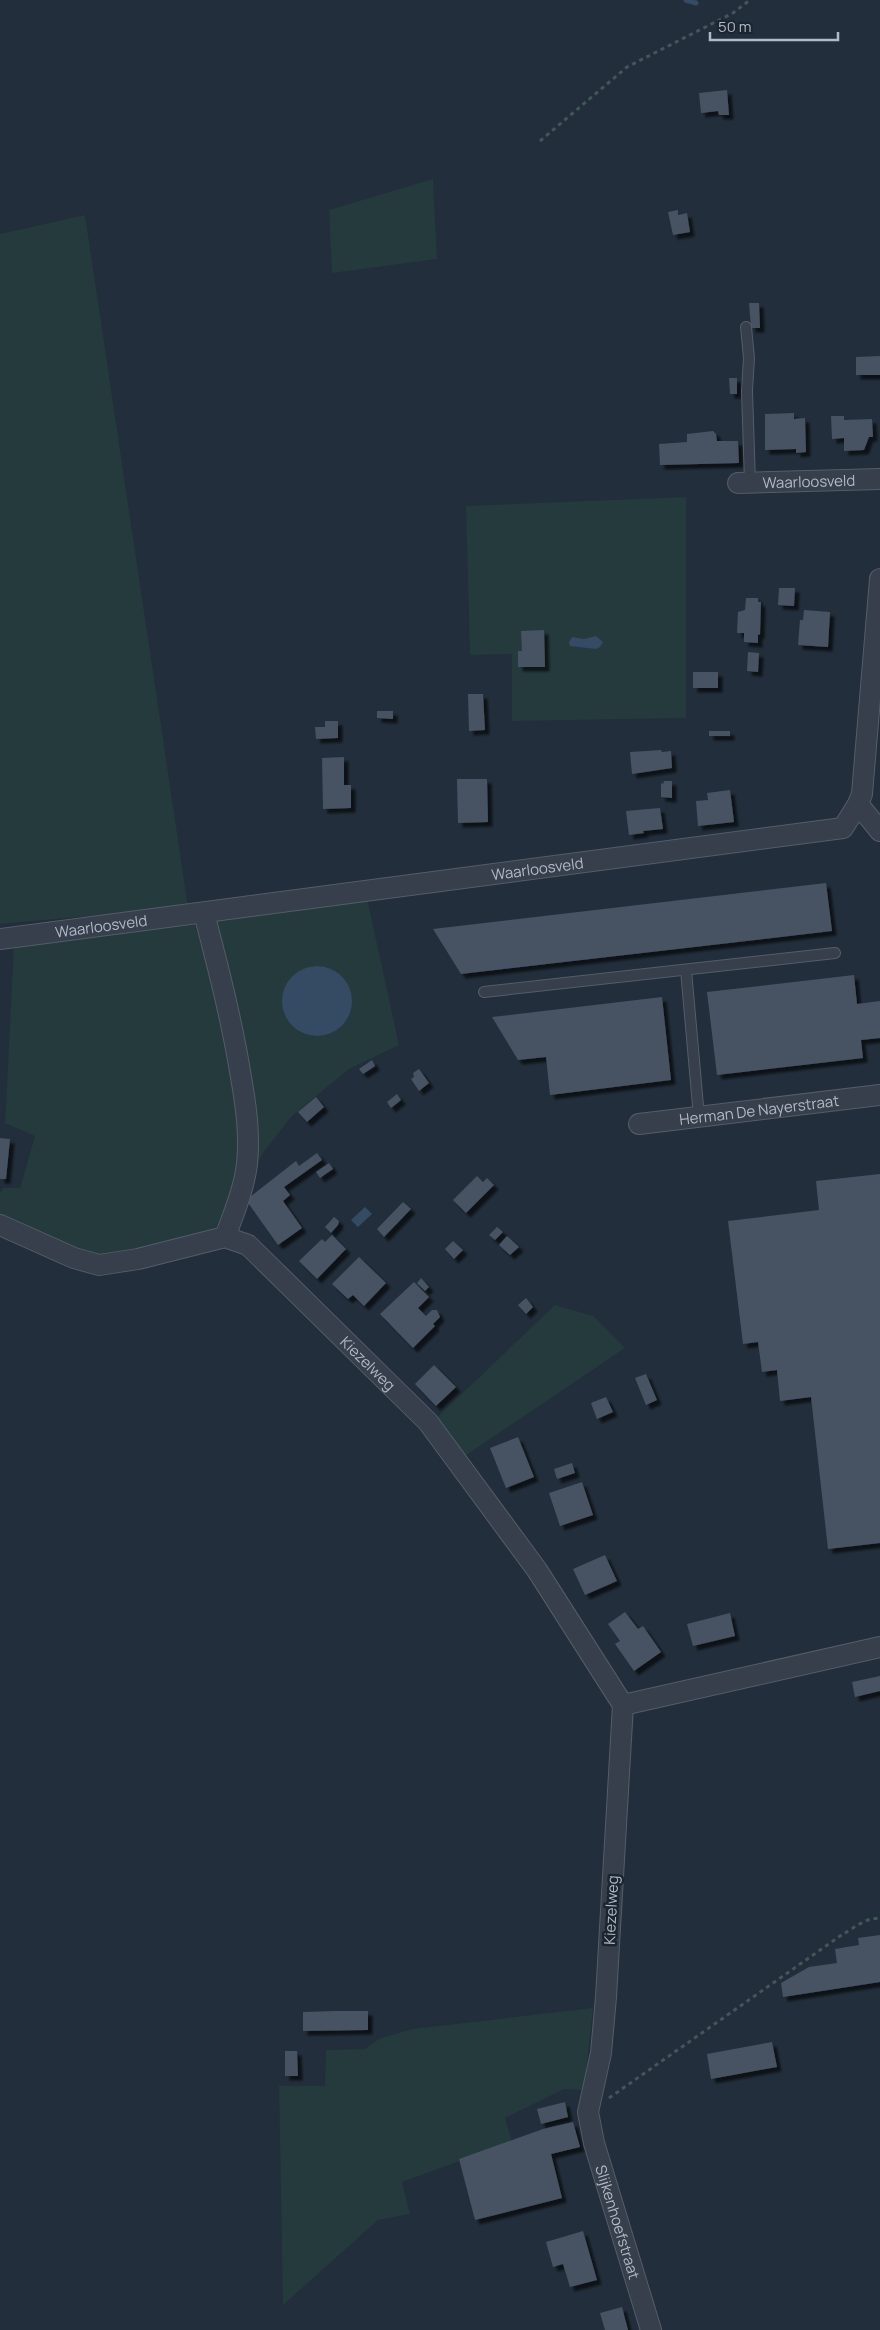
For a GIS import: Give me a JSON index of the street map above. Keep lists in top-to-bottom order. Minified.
{"streets":{"street":["Waarloosveld","Herman De Nayerstraat","Kiezelweg","Slijkenhoefstraat"]},"crossings":[["Kiezelweg","Slijkenhoefstraat"]],"scale_bar":"50 m"}
